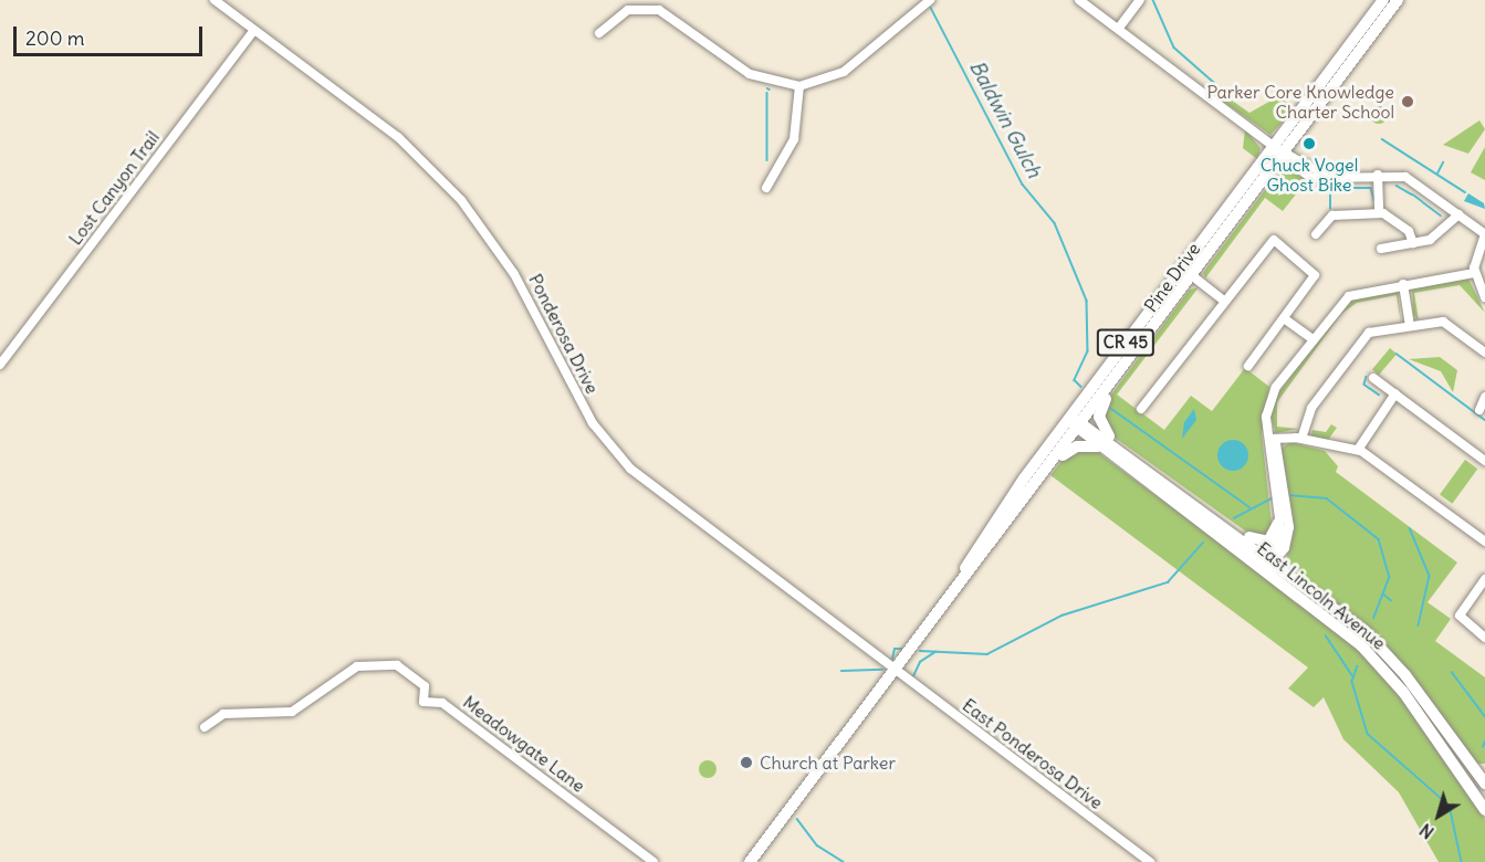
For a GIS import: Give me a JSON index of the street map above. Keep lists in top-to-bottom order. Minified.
{"streets":{"main road":["Pine Drive","CR 45","East Lincoln Avenue"],"street":["Lost Canyon Trail","Ponderosa Drive","Meadowgate Lane","East Ponderosa Drive"]},"crossings":[["Lost Canyon Trail","Ponderosa Drive"],["Pine Drive","Ponderosa Drive"],["Pine Drive","East Lincoln Avenue"],["Pine Drive","East Ponderosa Drive"],["Ponderosa Drive","East Ponderosa Drive"]],"water":["Baldwin Gulch"],"places":["Parker Core Knowledge Charter School","Chuck Vogel Ghost Bike","Church at Parker"],"scale_bar":"200 m","north":"bottom left"}
